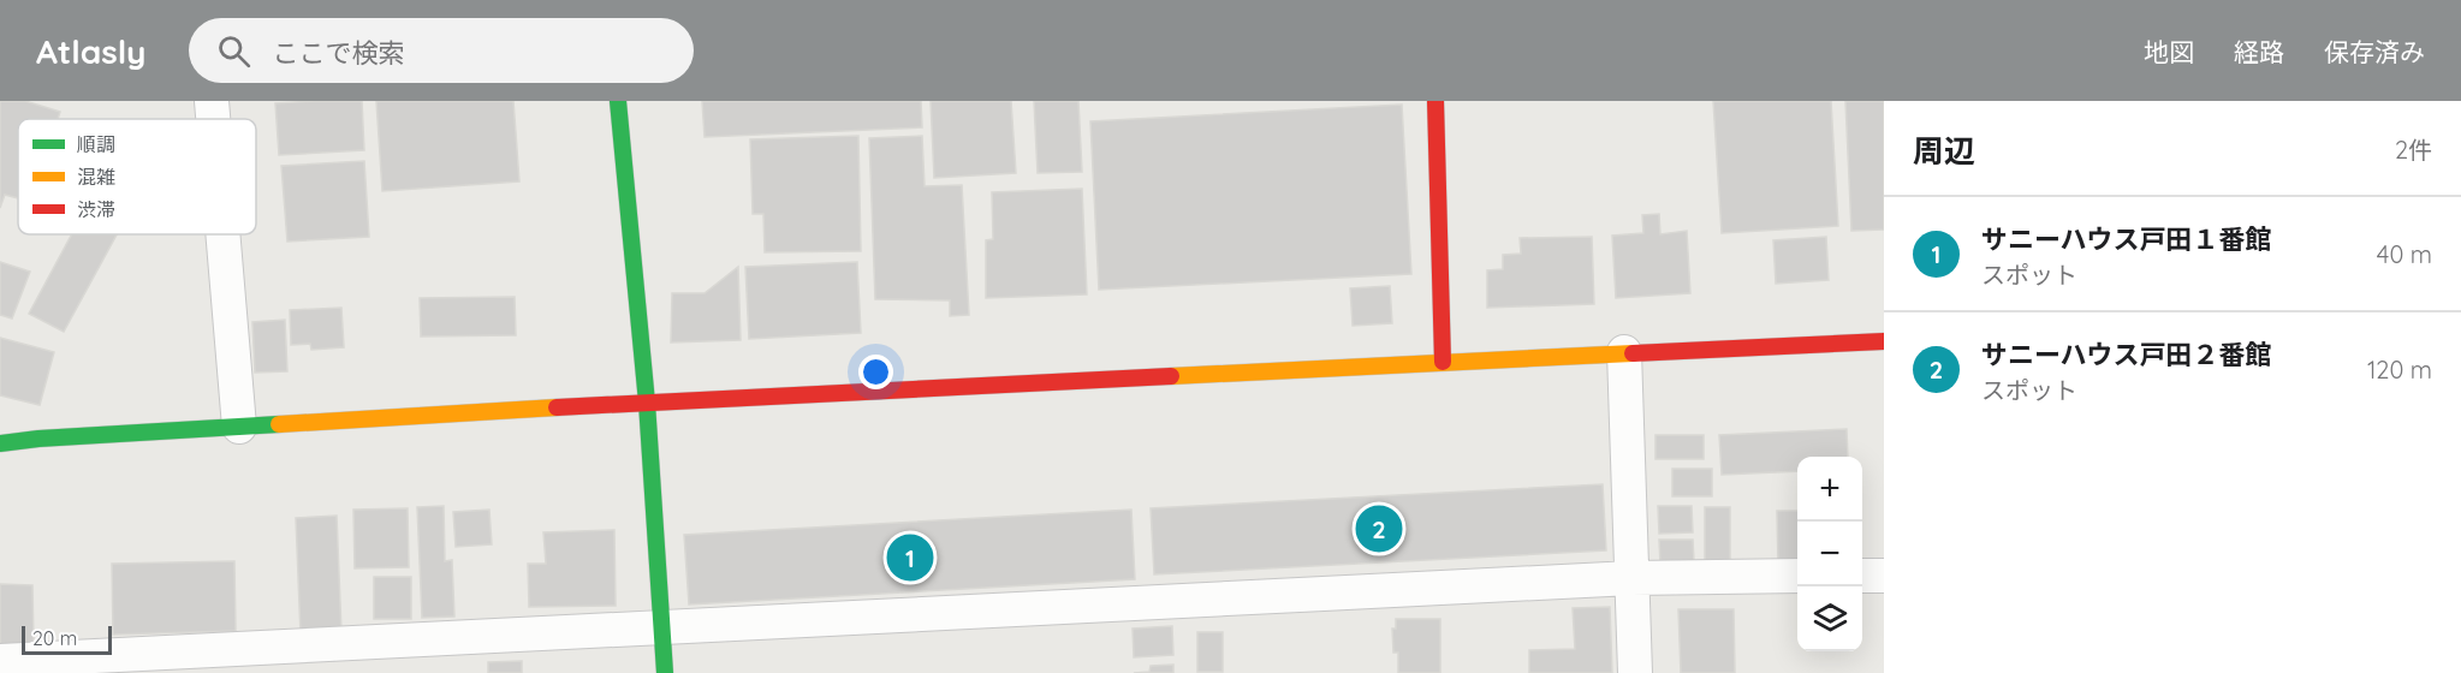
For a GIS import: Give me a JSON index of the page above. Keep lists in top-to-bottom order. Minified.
{"legend":["順調","混雑","渋滞"],"scale_bar":"20 m","page":{"header":"Atlasly","search":"ここで検索","nav":["地図","経路","保存済み"],"heading":["周辺","2件"],"list":[{"mark":"1","name":"サニーハウス戸田１番館","note":"スポット","value":"40 m"},{"mark":"2","name":"サニーハウス戸田２番館","note":"スポット","value":"120 m"}],"map_buttons":["+","−"],"pins":["2","1"],"scale":"20 m"}}
